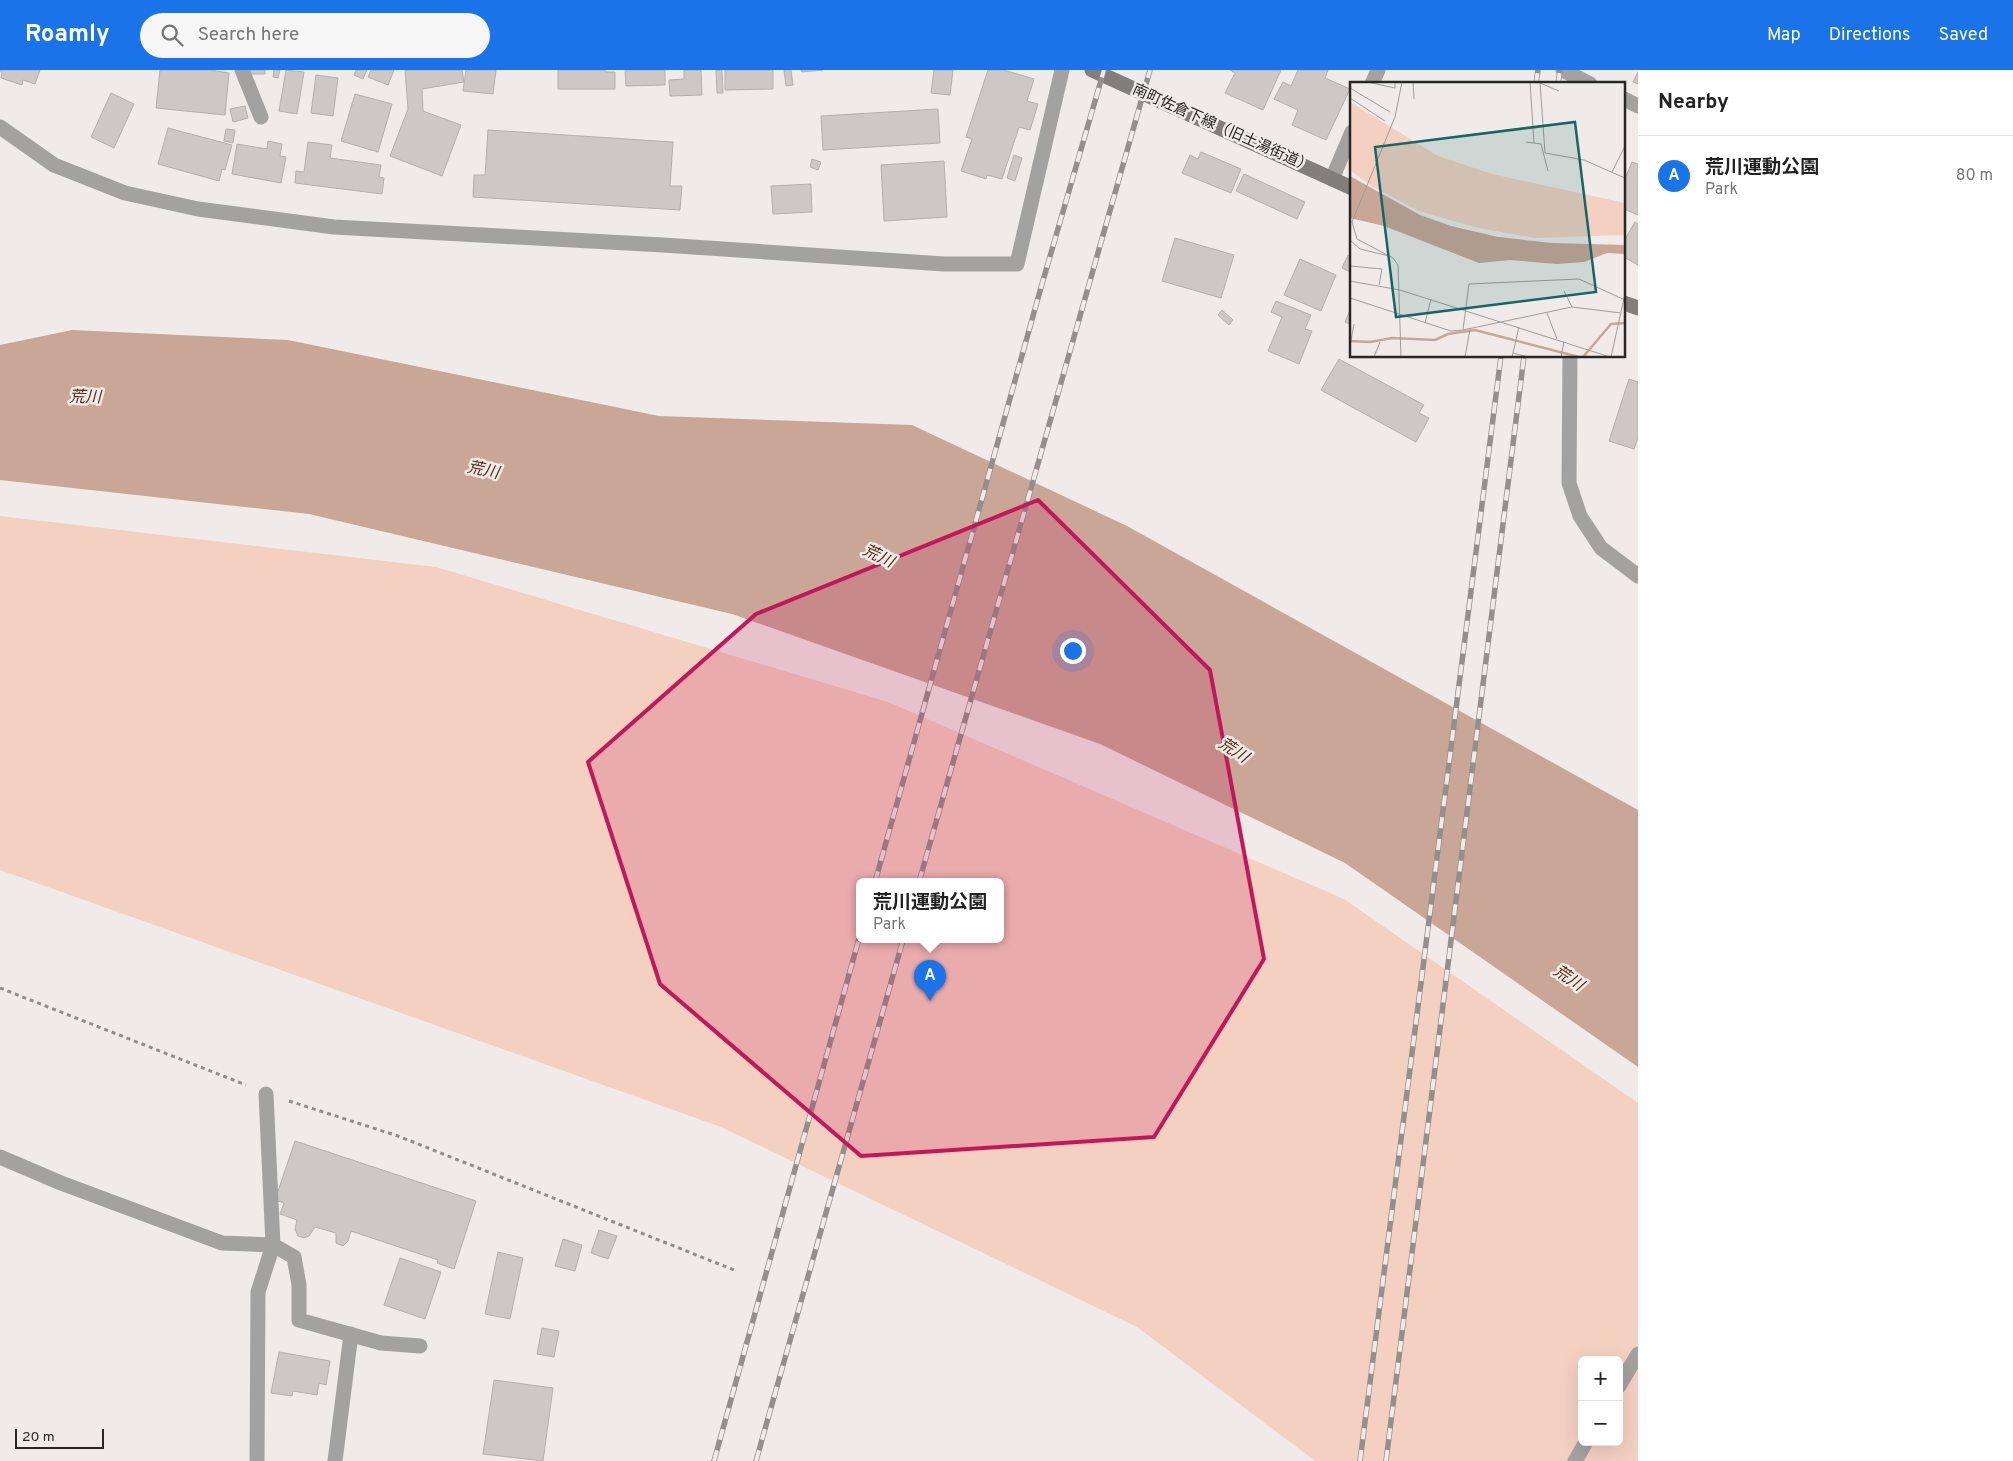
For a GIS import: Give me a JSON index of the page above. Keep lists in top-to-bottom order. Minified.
{"streets":{"street":["南町佐倉下線（旧土湯街道）"]},"water":["荒川"],"scale_bar":"20 m","page":{"header":"Roamly","search":"Search here","nav":["Map","Directions","Saved"],"heading":"Nearby","list":[{"mark":"A","name":"荒川運動公園","note":"Park","value":"80 m"}],"popup":["荒川運動公園","Park"],"pins":"A","map_buttons":["+","−"],"scale":"20 m"}}
